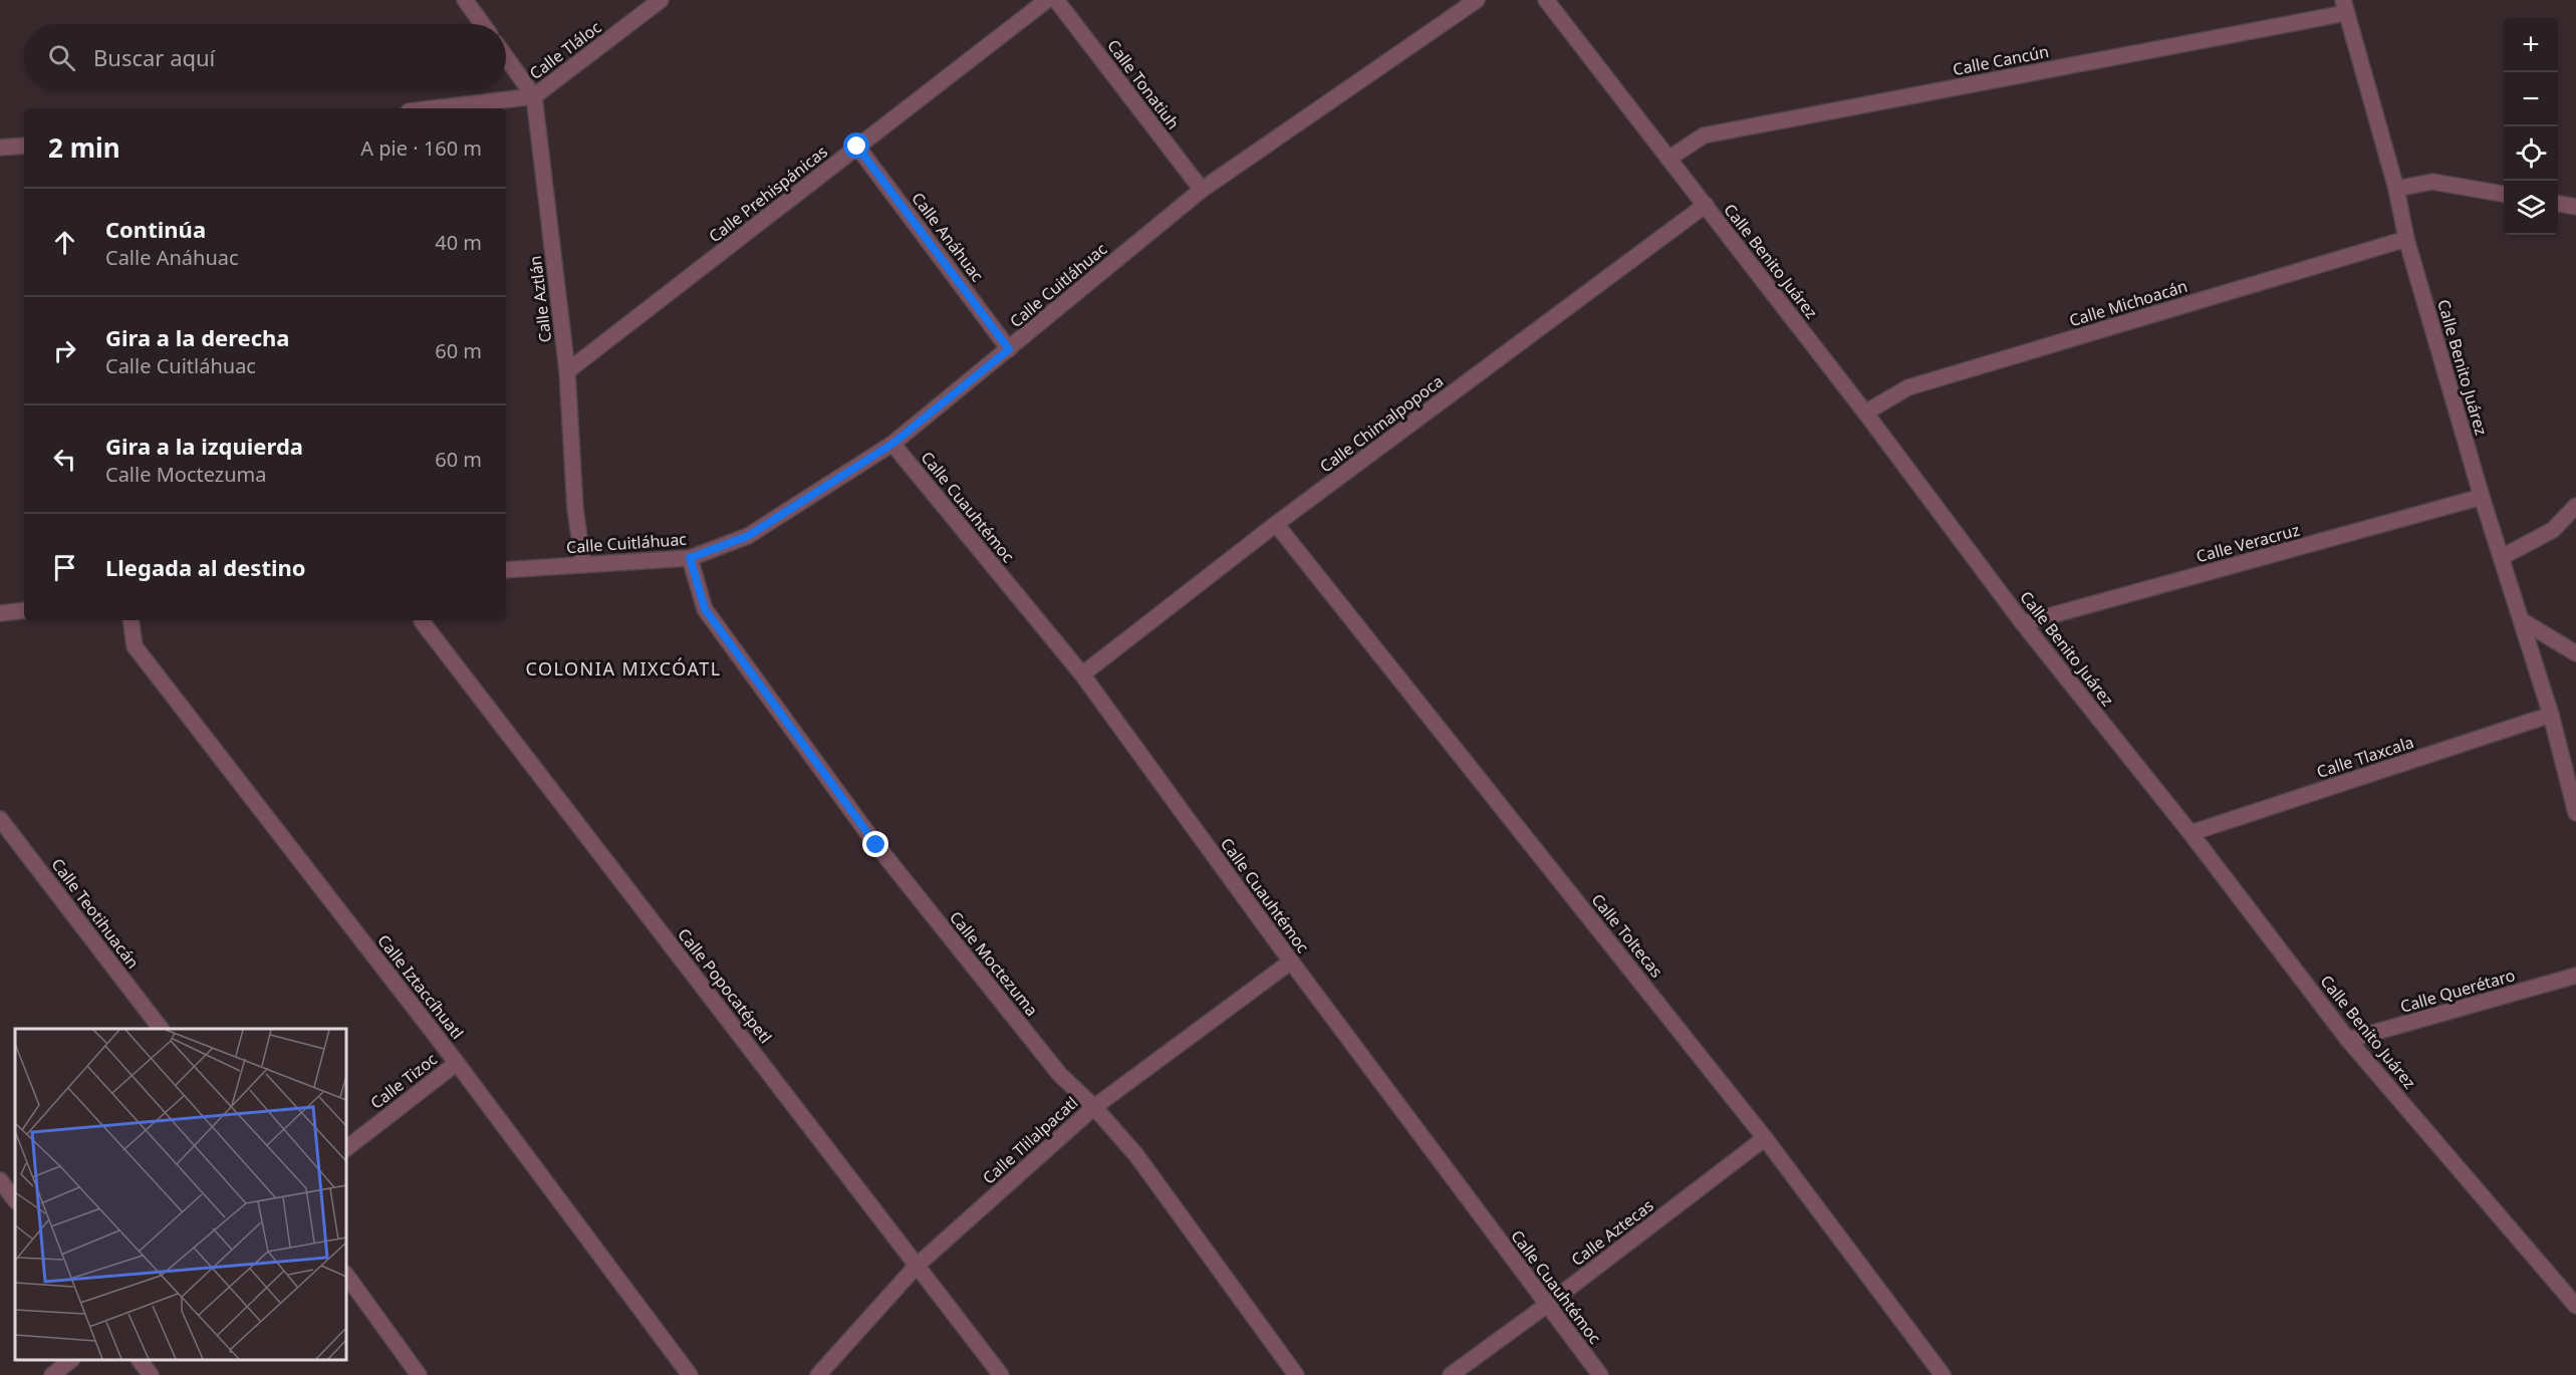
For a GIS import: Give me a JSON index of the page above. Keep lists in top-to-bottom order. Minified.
{"streets":{"street":["Calle Tláloc","Calle Cancún","Calle Tonatiuh","Calle Prehispánicas","Calle Anáhuac","Calle Benito Juárez","Calle Cuitláhuac","Calle Aztlán","Calle Michoacán","Calle Chimalpopoca","Calle Cuauhtémoc","Calle Veracruz","Calle Tlaxcala","Calle Teotihuacán","Calle Toltecas","Calle Moctezuma","Calle Popocatépetl","Calle Iztaccíhuatl","Calle Querétaro","Calle Tizoc","Calle Tlilalpacatl","Calle Aztecas"]},"crossings":[["Calle Tláloc","Calle Aztlán"],["Calle Cancún","Calle Benito Juárez"],["Calle Tonatiuh","Calle Cuitláhuac"],["Calle Prehispánicas","Calle Anáhuac"],["Calle Prehispánicas","Calle Aztlán"],["Calle Anáhuac","Calle Cuitláhuac"],["Calle Benito Juárez","Calle Michoacán"],["Calle Benito Juárez","Calle Chimalpopoca"],["Calle Benito Juárez","Calle Veracruz"],["Calle Benito Juárez","Calle Tlaxcala"],["Calle Benito Juárez","Calle Querétaro"],["Calle Cuitláhuac","Calle Aztlán"],["Calle Cuitláhuac","Calle Cuauhtémoc"],["Calle Cuitláhuac","Calle Moctezuma"],["Calle Chimalpopoca","Calle Cuauhtémoc"],["Calle Chimalpopoca","Calle Toltecas"],["Calle Cuauhtémoc","Calle Tlilalpacatl"],["Calle Cuauhtémoc","Calle Aztecas"],["Calle Toltecas","Calle Aztecas"],["Calle Moctezuma","Calle Tlilalpacatl"],["Calle Popocatépetl","Calle Tlilalpacatl"],["Calle Iztaccíhuatl","Calle Tizoc"]],"districts":["COLONIA MIXCÓATL"],"page":{"map_buttons":["+","−"],"search":"Buscar aquí","heading":["2 min","A pie · 160 m"],"list":[["Continúa","Calle Anáhuac","40 m"],["Gira a la derecha","Calle Cuitláhuac","60 m"],["Gira a la izquierda","Calle Moctezuma","60 m"],"Llegada al destino"]}}
